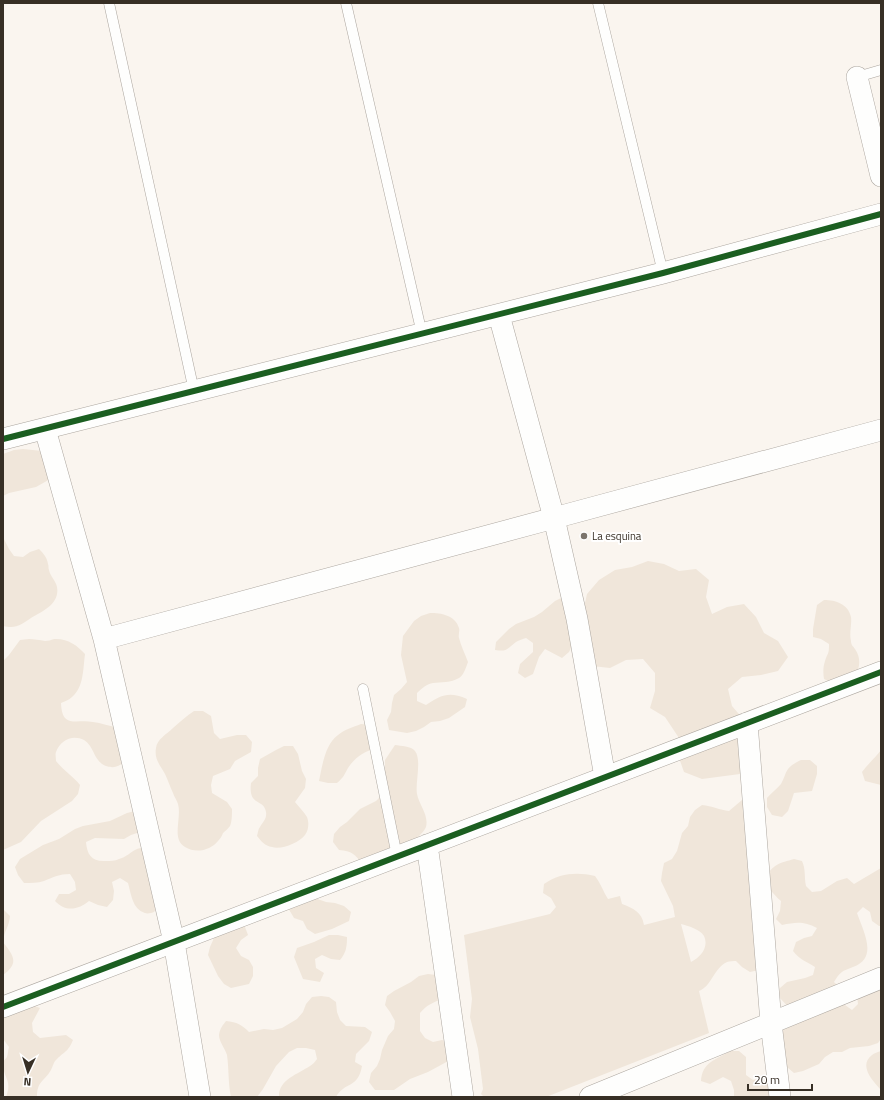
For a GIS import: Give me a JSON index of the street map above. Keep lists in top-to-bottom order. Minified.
{"places":["La esquina"],"scale_bar":"20 m","north":"bottom"}
